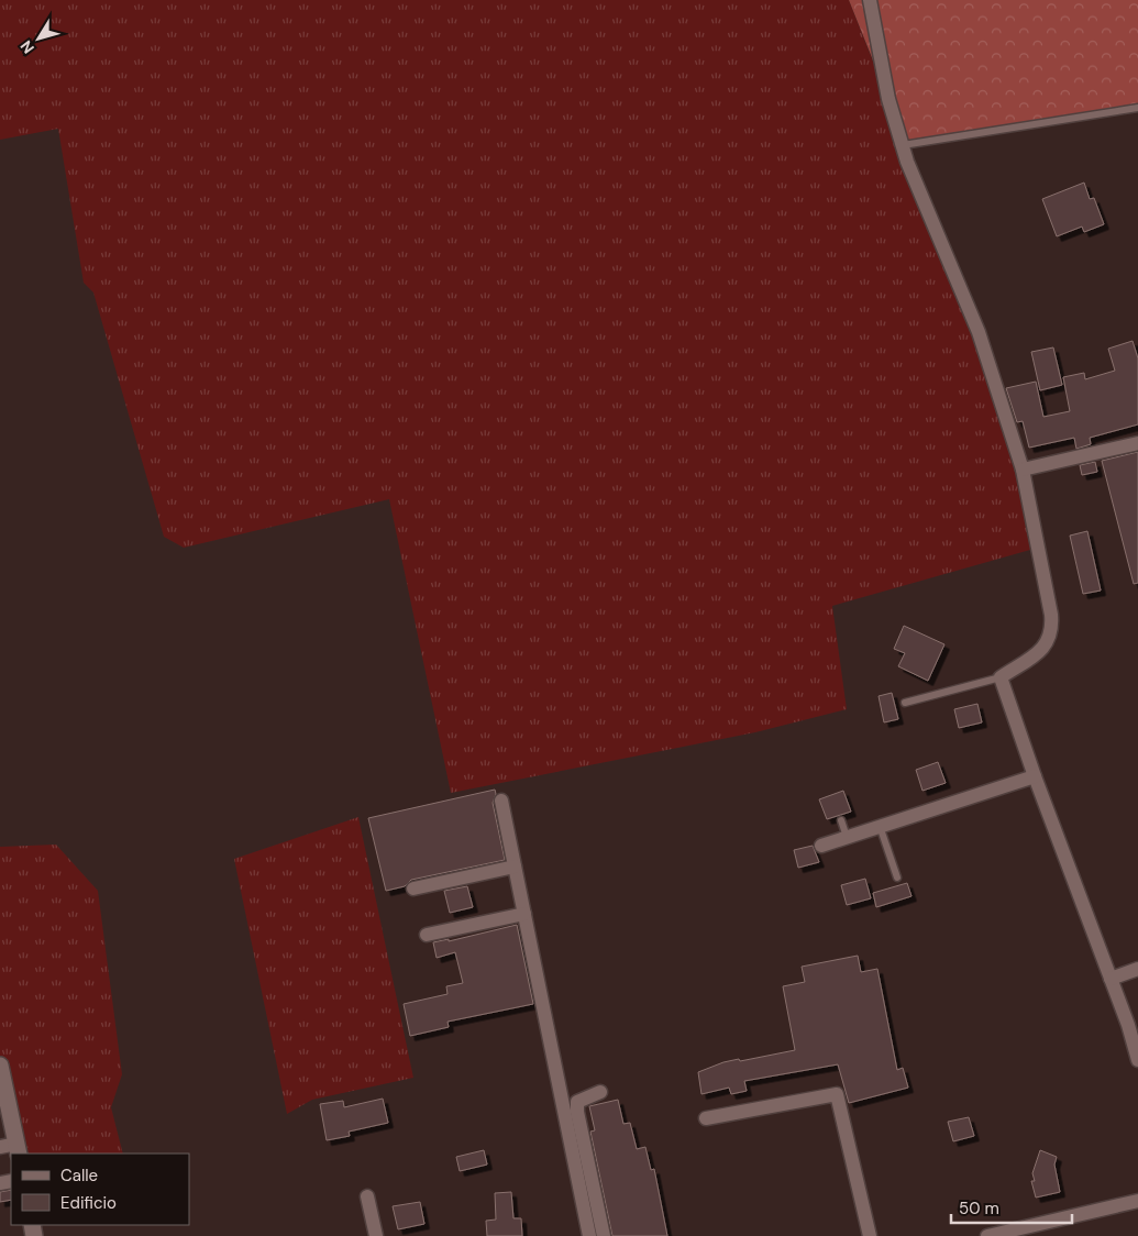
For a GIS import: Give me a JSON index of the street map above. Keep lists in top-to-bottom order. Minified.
{"legend":["Calle","Edificio"],"scale_bar":"50 m","north":"bottom left"}
